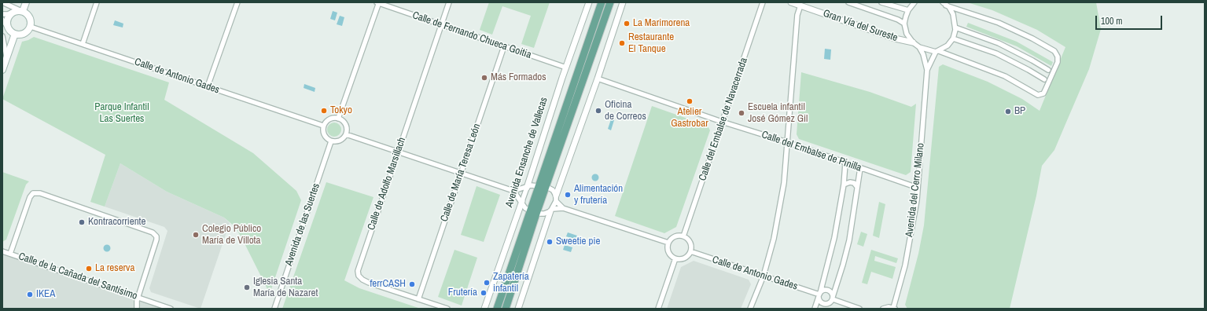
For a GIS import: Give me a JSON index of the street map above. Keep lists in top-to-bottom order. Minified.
{"streets":{"main road":["Avenida Ensanche de Vallecas"],"street":["Gran Vía del Sureste","Calle de Fernando Chueca Goitia","Calle de Antonio Gades","Calle del Embalse de Navacerrada","Calle del Embalse de Pinilla","Calle de María Teresa León","Calle de Adolfo Marsillach","Avenida del Cerro Milano","Avenida de las Suertes","Calle de la Cañada del Santísimo"]},"crossings":[["Calle de Fernando Chueca Goitia","Avenida Ensanche de Vallecas"],["Calle de Fernando Chueca Goitia","Calle de María Teresa León"],["Calle de Fernando Chueca Goitia","Calle de Adolfo Marsillach"],["Calle de Antonio Gades","Calle del Embalse de Navacerrada"],["Calle de Antonio Gades","Avenida de las Suertes"],["Calle del Embalse de Navacerrada","Calle del Embalse de Pinilla"],["Calle del Embalse de Pinilla","Avenida del Cerro Milano"],["Calle de María Teresa León","Calle de Adolfo Marsillach"]],"parks":["Parque Infantil Las Suertes"],"places":["La Marimorena","Restaurante El Tanque","Más Formados","Atelier Gastrobar","Tokyo","Oficina de Correos","BP","Escuela infantil José Gómez Gil","Alimentación y frutería","Kontracorriente","Colegio Público María de Villota","Sweetie pie","La reserva","Zapatería infantil","ferrCASH","Iglesia Santa María de Nazaret","Frutería","IKEA"],"scale_bar":"100 m"}
